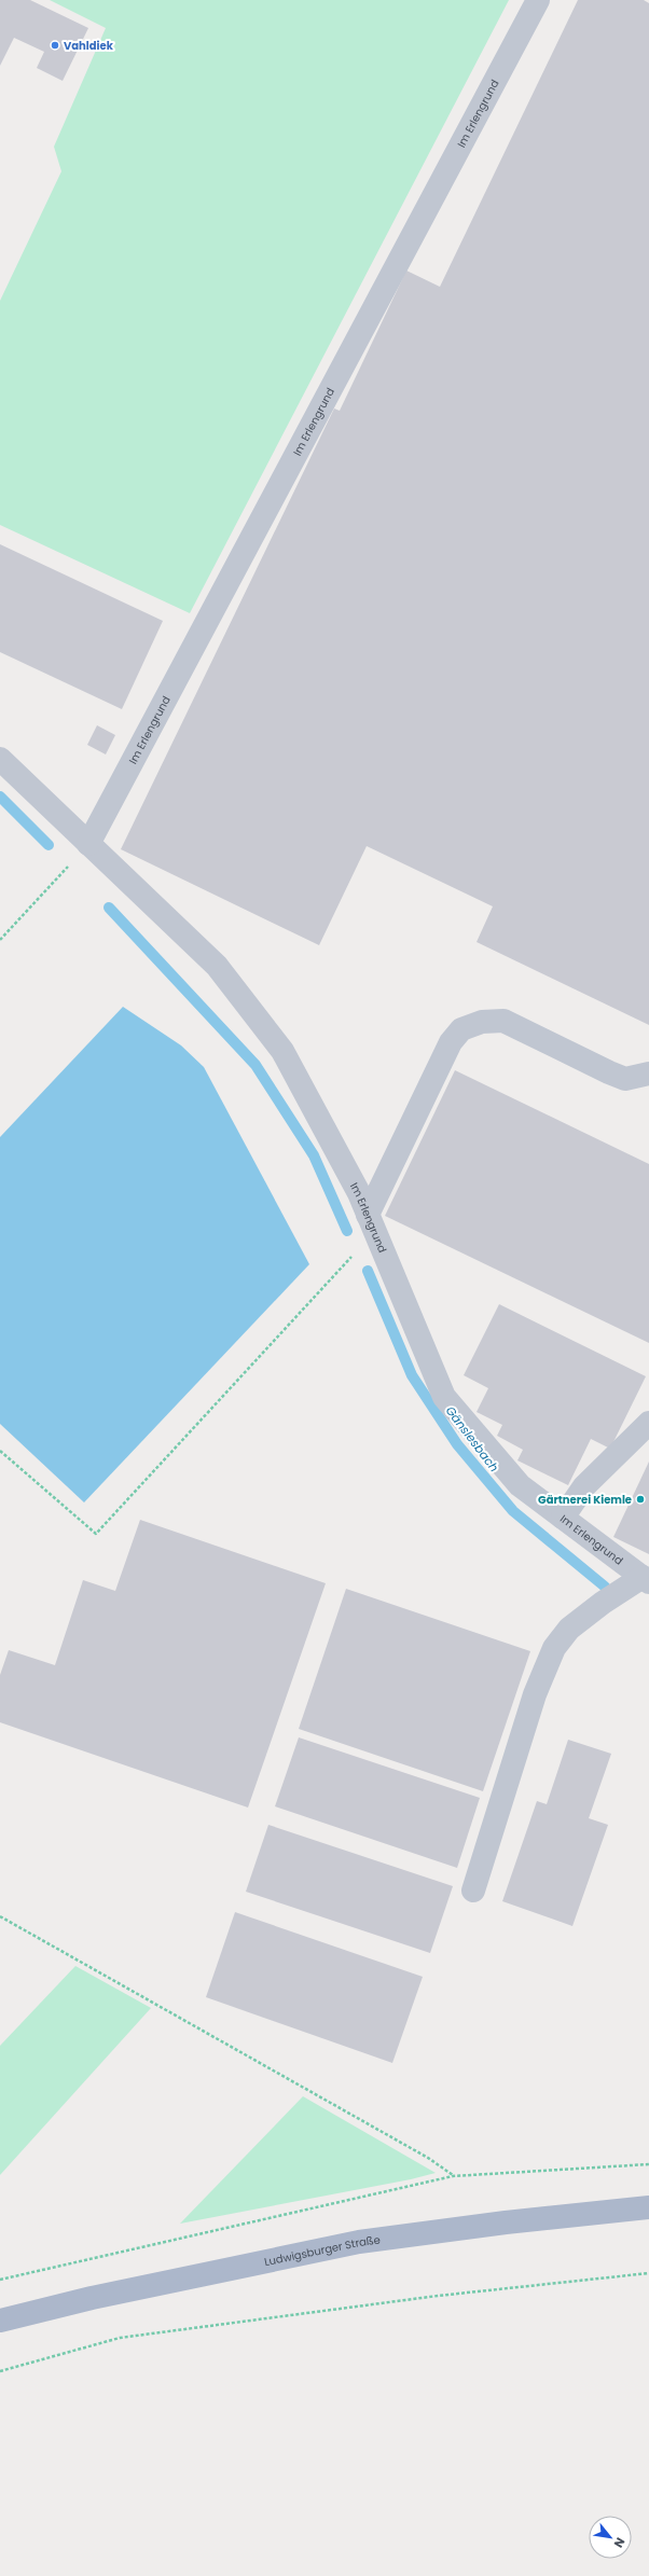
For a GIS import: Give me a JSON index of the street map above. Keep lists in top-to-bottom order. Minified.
{"streets":{"main road":["Ludwigsburger Straße"],"lane":["Im Erlengrund"]},"water":["Gänslesbach"],"places":["Vahldiek","Gärtnerei Kiemle"],"north":"bottom right"}
